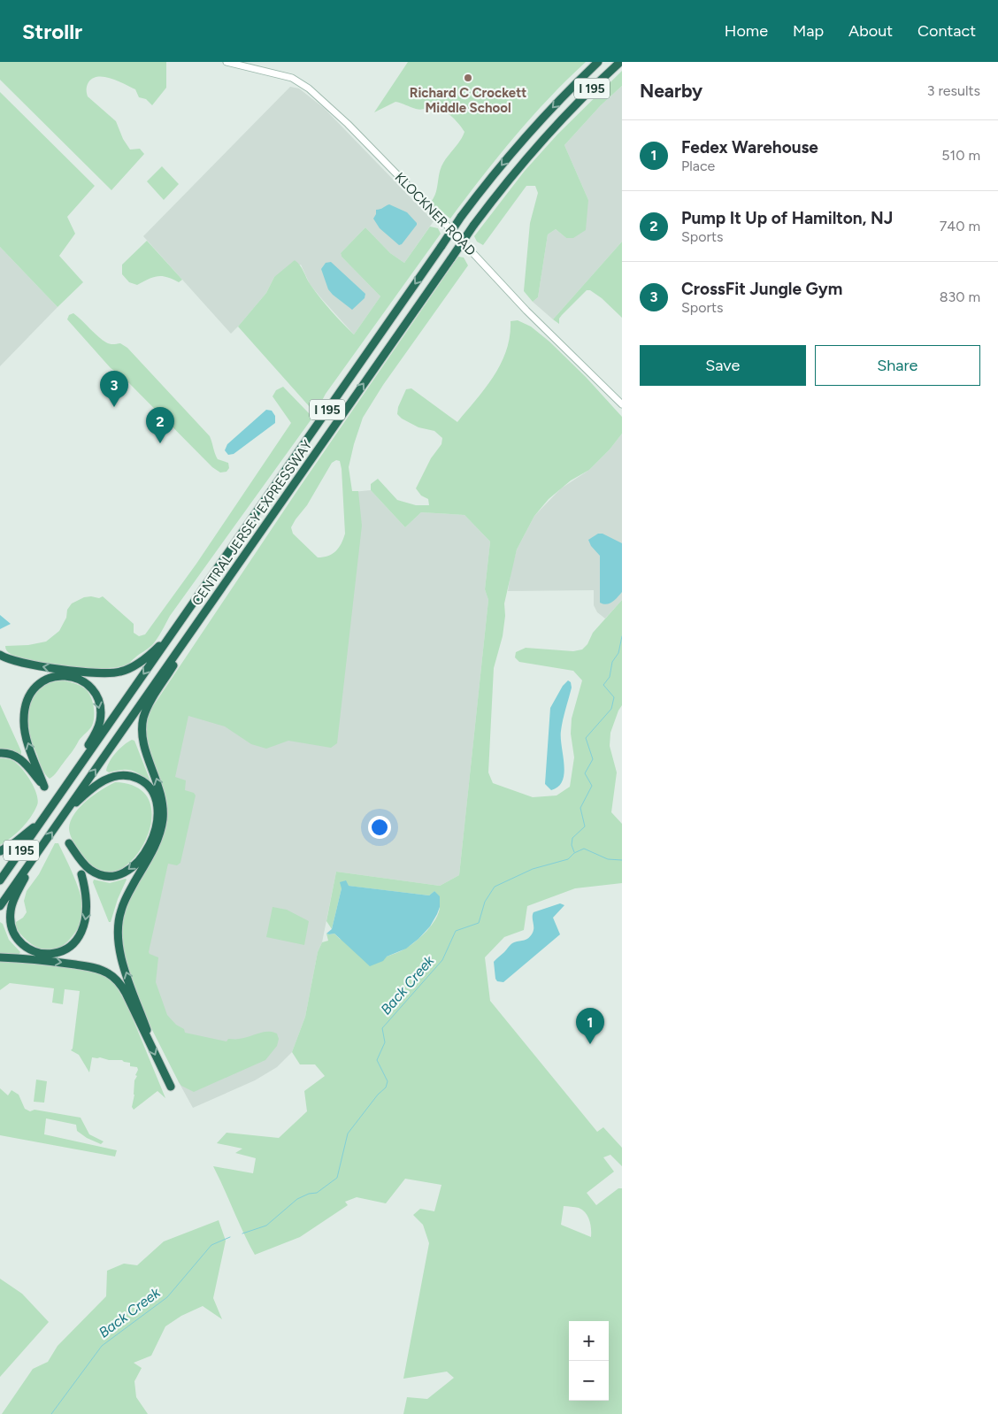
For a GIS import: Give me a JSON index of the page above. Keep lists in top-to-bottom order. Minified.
{"streets":{"highway":["I 195","CENTRAL JERSEY EXPRESSWAY"],"main road":["KLOCKNER ROAD"]},"water":["Back Creek"],"places":["Richard C Crockett Middle School"],"page":{"header":"Strollr","nav":["Home","Map","About","Contact"],"heading":["Nearby","3 results"],"list":[{"mark":"1","name":"Fedex Warehouse","note":"Place","value":"510 m"},{"mark":"2","name":"Pump It Up of Hamilton, NJ","note":"Sports","value":"740 m"},{"mark":"3","name":"CrossFit Jungle Gym","note":"Sports","value":"830 m"}],"buttons":["Save","Share"],"pins":["3","2","1"],"map_buttons":["+","−"]}}
